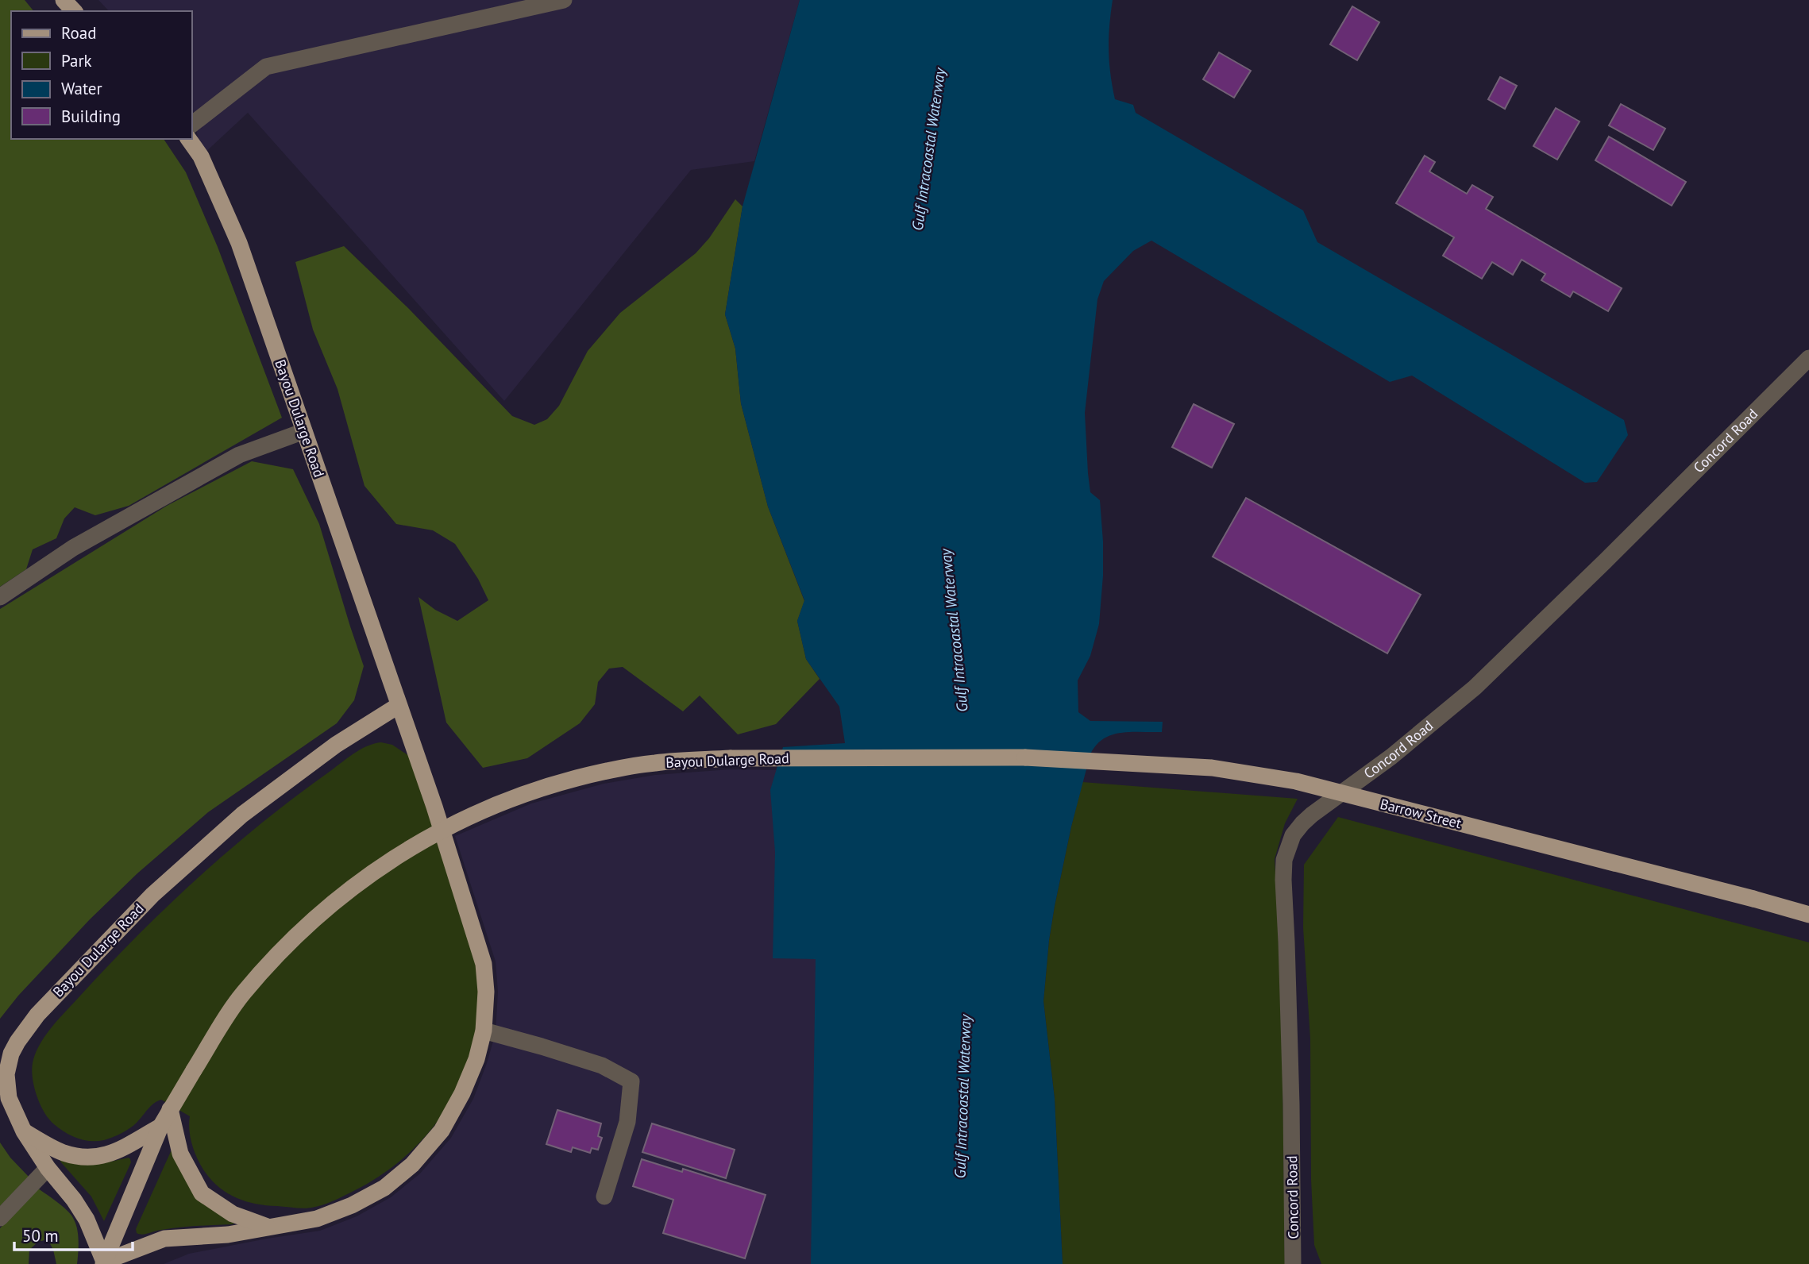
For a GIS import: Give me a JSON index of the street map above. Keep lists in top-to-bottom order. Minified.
{"streets":{"main road":["Bayou Dularge Road","Barrow Street"],"street":["Concord Road"]},"crossings":[["Bayou Dularge Road","Barrow Street"]],"water":["Gulf Intracoastal Waterway"],"legend":["Road","Park","Water","Building"],"scale_bar":"50 m"}
